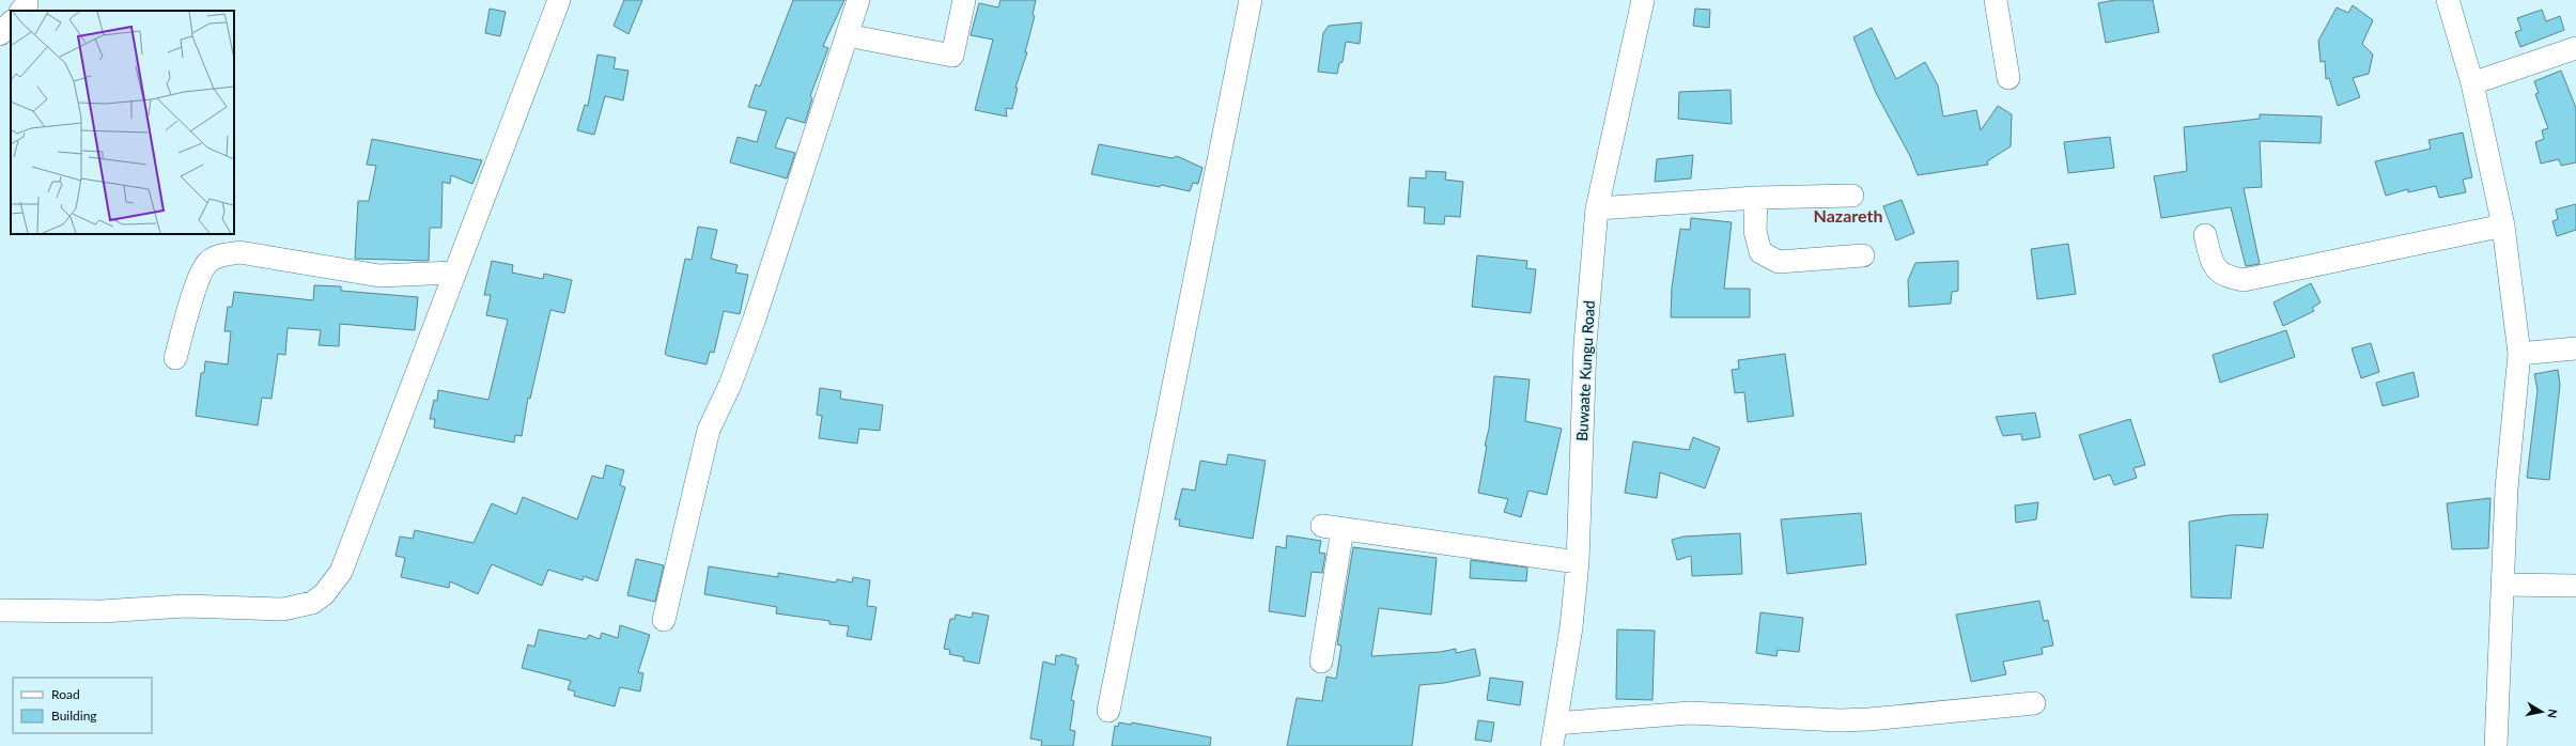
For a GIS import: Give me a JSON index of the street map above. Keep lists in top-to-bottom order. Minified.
{"streets":{"street":["Buwaate Kungu Road"]},"districts":["Nazareth"],"legend":["Road","Building"],"north":"right"}
